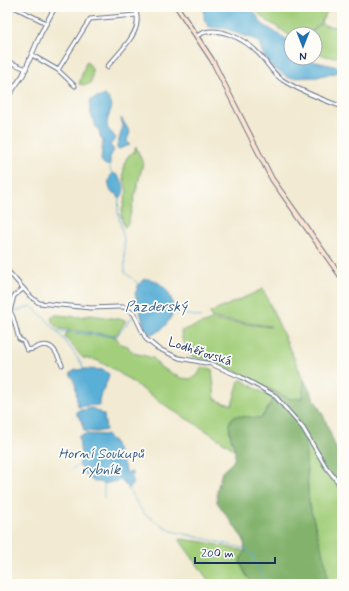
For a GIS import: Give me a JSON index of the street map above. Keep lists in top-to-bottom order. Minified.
{"streets":{"street":["Lodhéřovská"]},"water":["Pazderský","Horní Soukupů rybník"],"scale_bar":"200 m","north":"bottom"}
